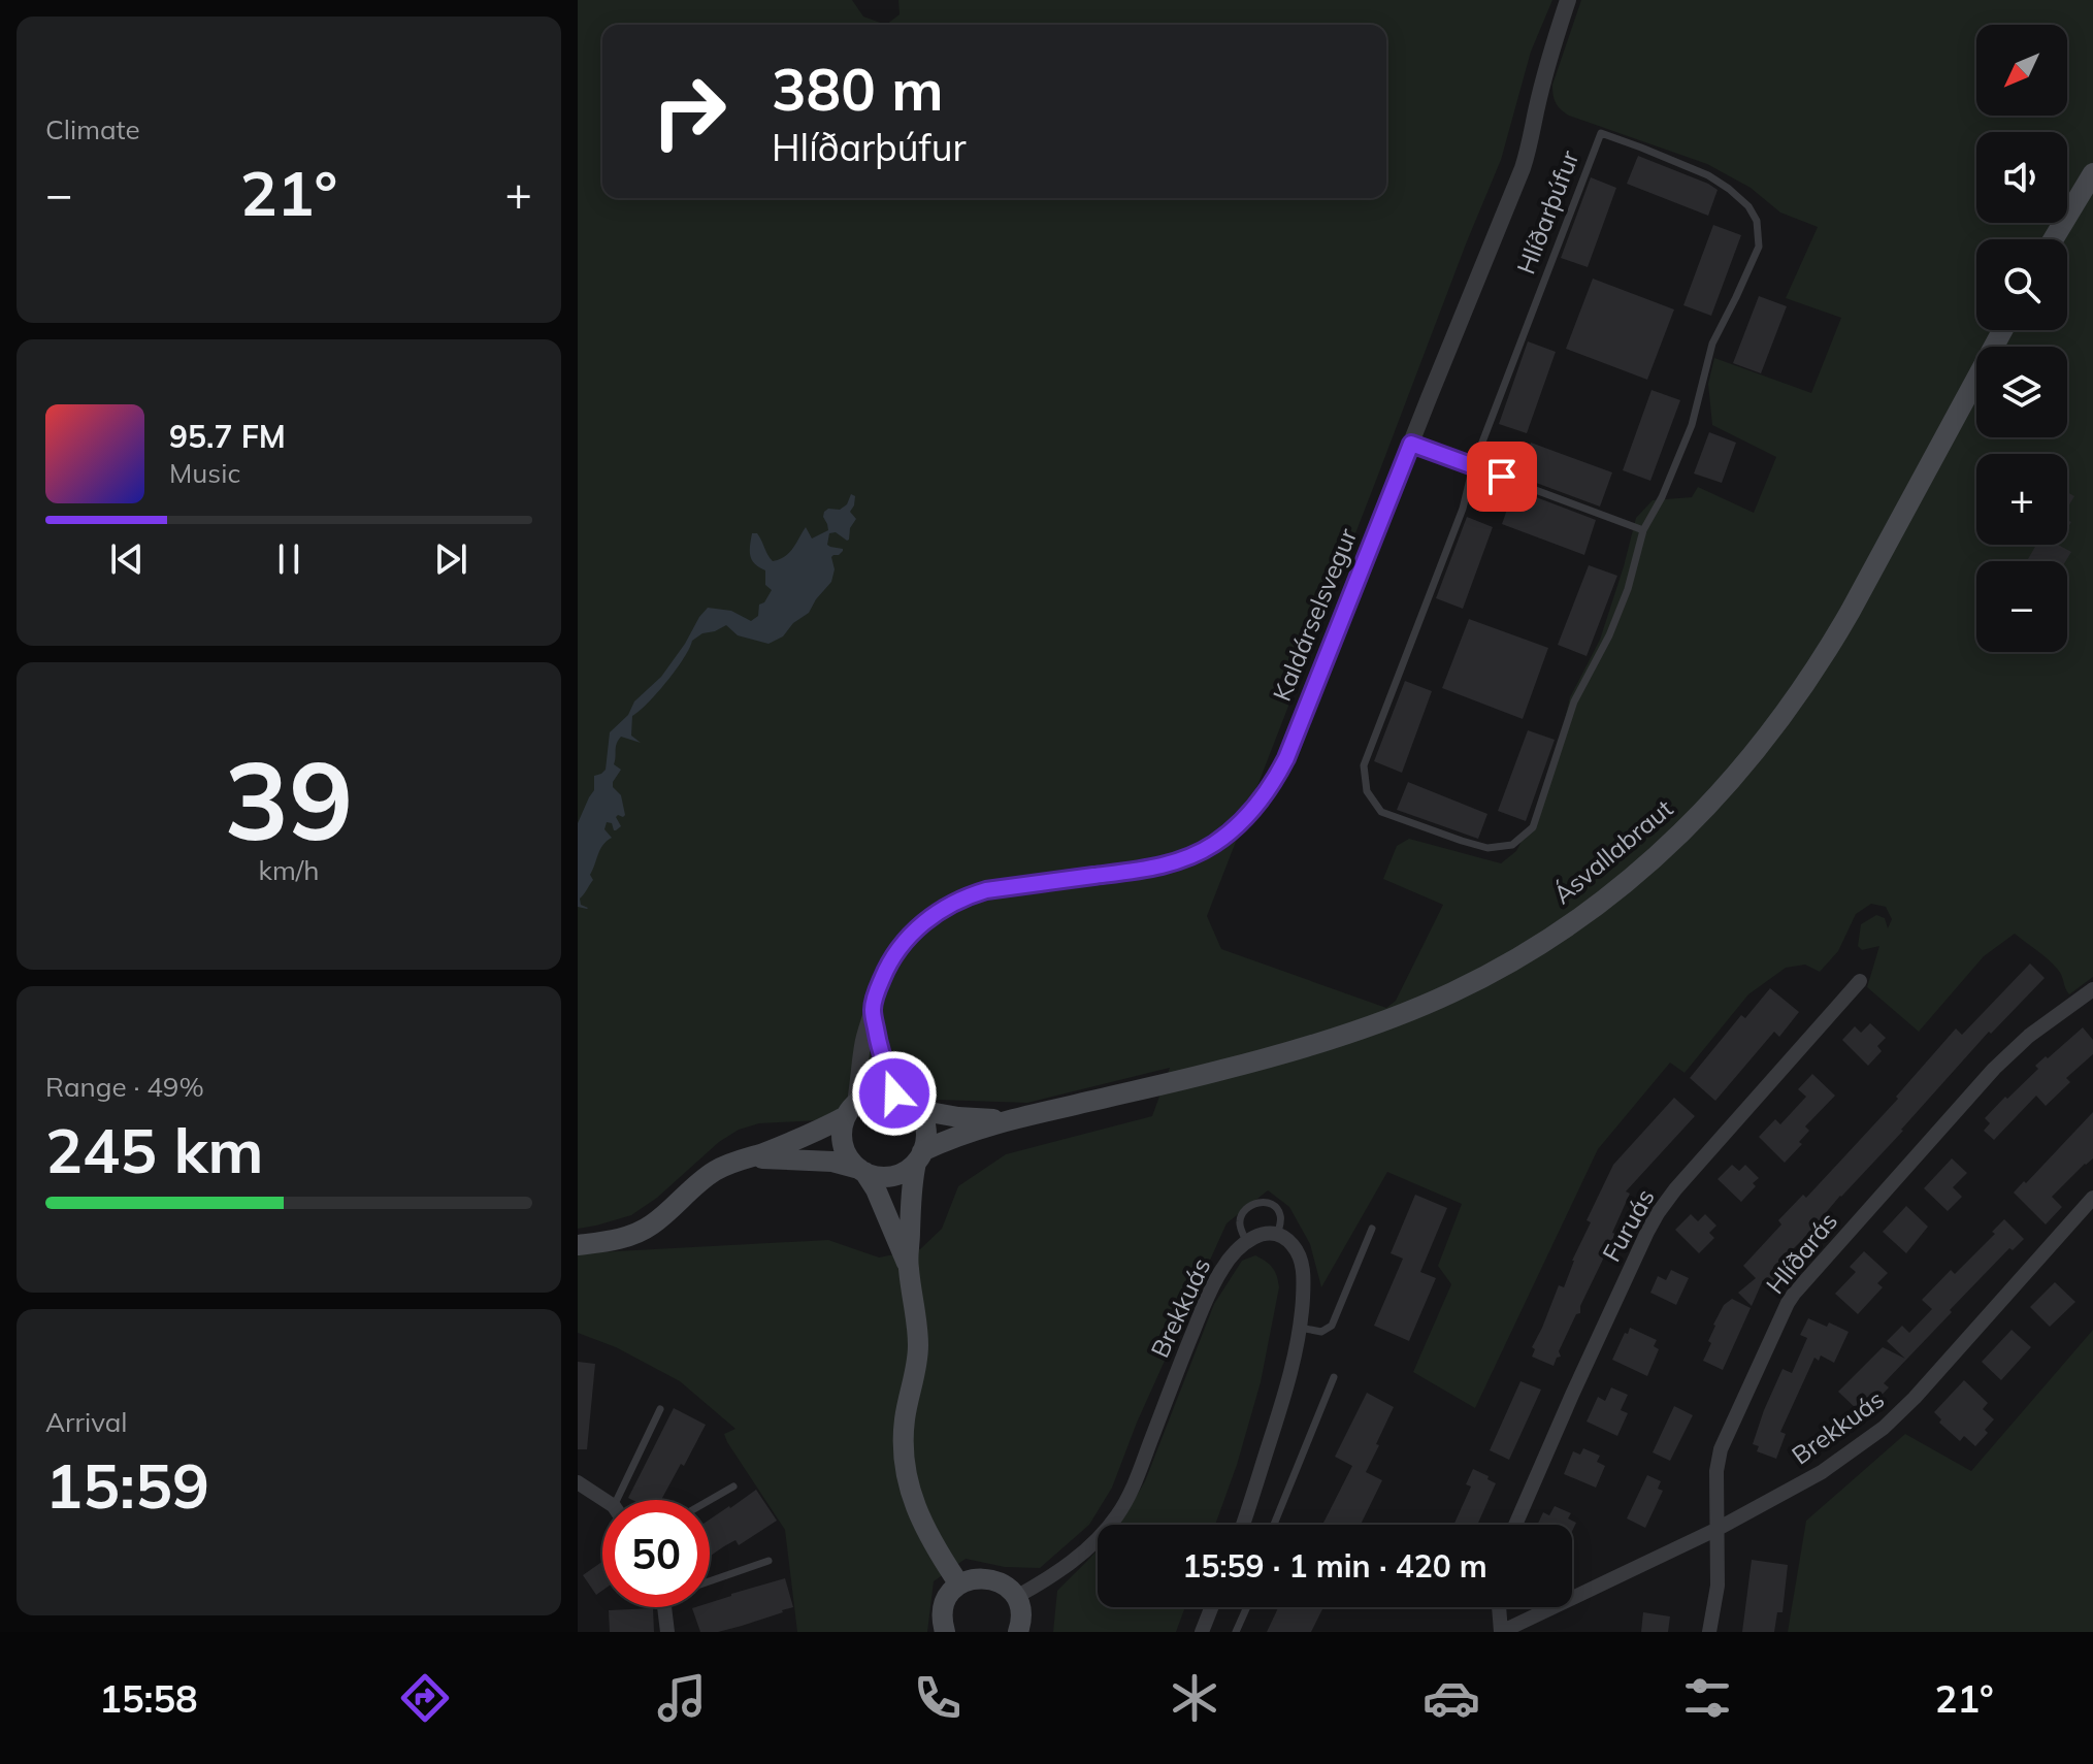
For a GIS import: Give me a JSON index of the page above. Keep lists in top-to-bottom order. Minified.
{"streets":{"main road":["Ásvallabraut"],"street":["Kaldárselsvegur","Furuás","Hlíðarás","Brekkuás"],"lane":["Hlíðarþúfur"]},"crossings":[["Kaldárselsvegur","Ásvallabraut"],["Hlíðarás","Brekkuás"]],"north":"bottom left","page":{"tile":["Climate",["39","km/h"],["Range · 49%","245 km"],["Arrival","15:59"]],"map_buttons":["+","−"],"turn":["380 m","Hlíðarþúfur"],"heat":["−","21°","+"],"song":["95.7 FM","Music"],"limit":"50","trip":"15:59 · 1 min · 420 m","tabs":["15:58","21°"]}}
